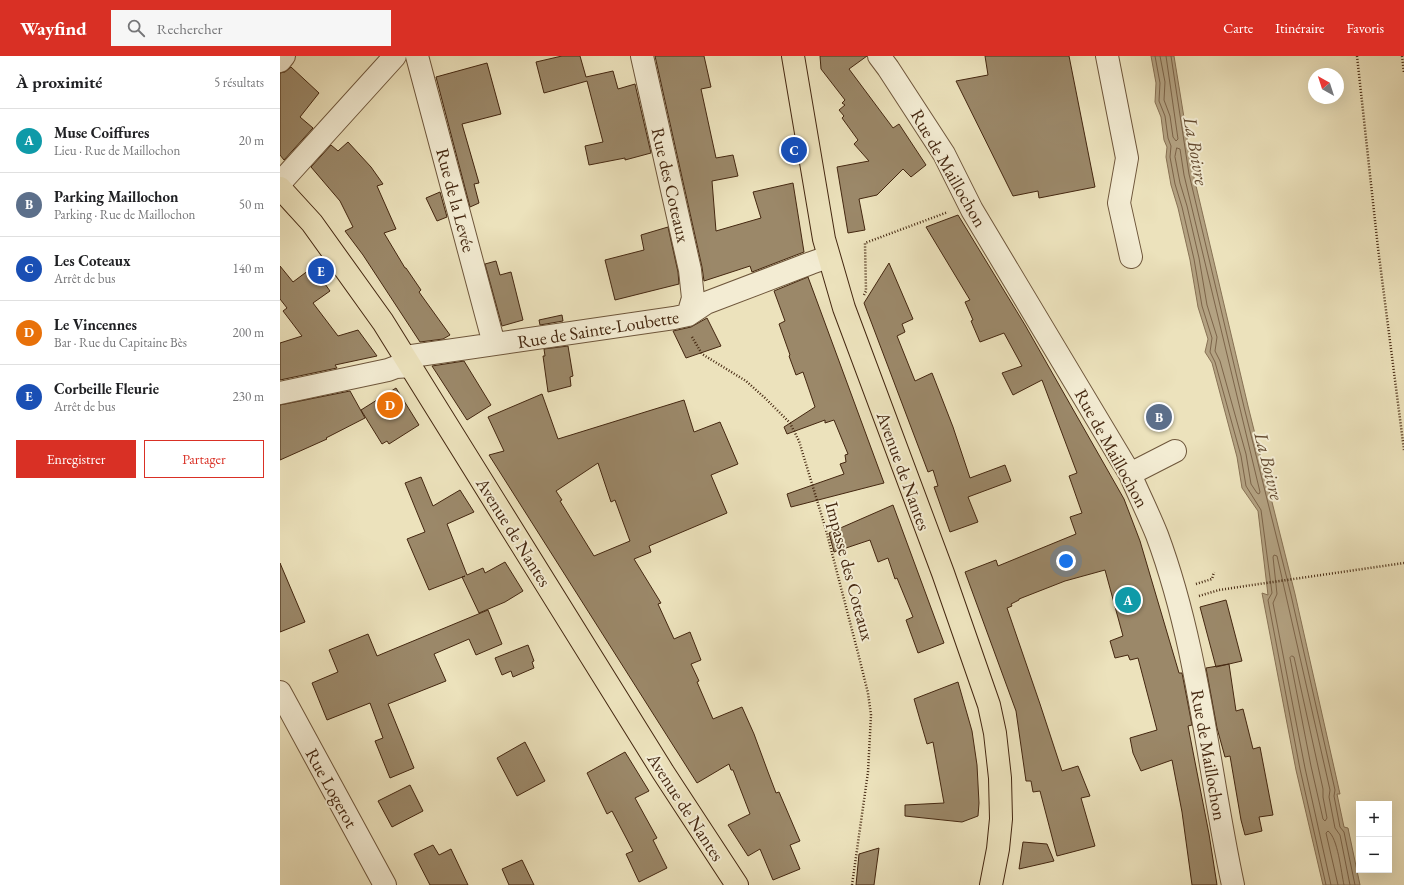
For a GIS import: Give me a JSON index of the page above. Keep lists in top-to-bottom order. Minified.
{"streets":{"main road":["Avenue de Nantes"],"street":["Rue de Maillochon","Rue des Coteaux","Rue de la Levée","Rue de Sainte-Loubette","Rue Logerot"],"path":["Impasse des Coteaux"]},"crossings":[["Rue des Coteaux","Rue de Sainte-Loubette"],["Rue des Coteaux","Impasse des Coteaux"],["Rue de la Levée","Rue de Sainte-Loubette"],["Rue de Sainte-Loubette","Avenue de Nantes"],["Rue de Sainte-Loubette","Impasse des Coteaux"]],"water":["La Boivre"],"north":"top left","page":{"header":"Wayfind","search":"Rechercher","nav":["Carte","Itinéraire","Favoris"],"heading":["À proximité","5 résultats"],"list":[{"mark":"A","name":"Muse Coiffures","note":"Lieu · Rue de Maillochon","value":"20 m"},{"mark":"B","name":"Parking Maillochon","note":"Parking · Rue de Maillochon","value":"50 m"},{"mark":"C","name":"Les Coteaux","note":"Arrêt de bus","value":"140 m"},{"mark":"D","name":"Le Vincennes","note":"Bar · Rue du Capitaine Bès","value":"200 m"},{"mark":"E","name":"Corbeille Fleurie","note":"Arrêt de bus","value":"230 m"}],"pins":["C","E","D","B","A"],"buttons":["Enregistrer","Partager"],"map_buttons":["+","−"]}}
